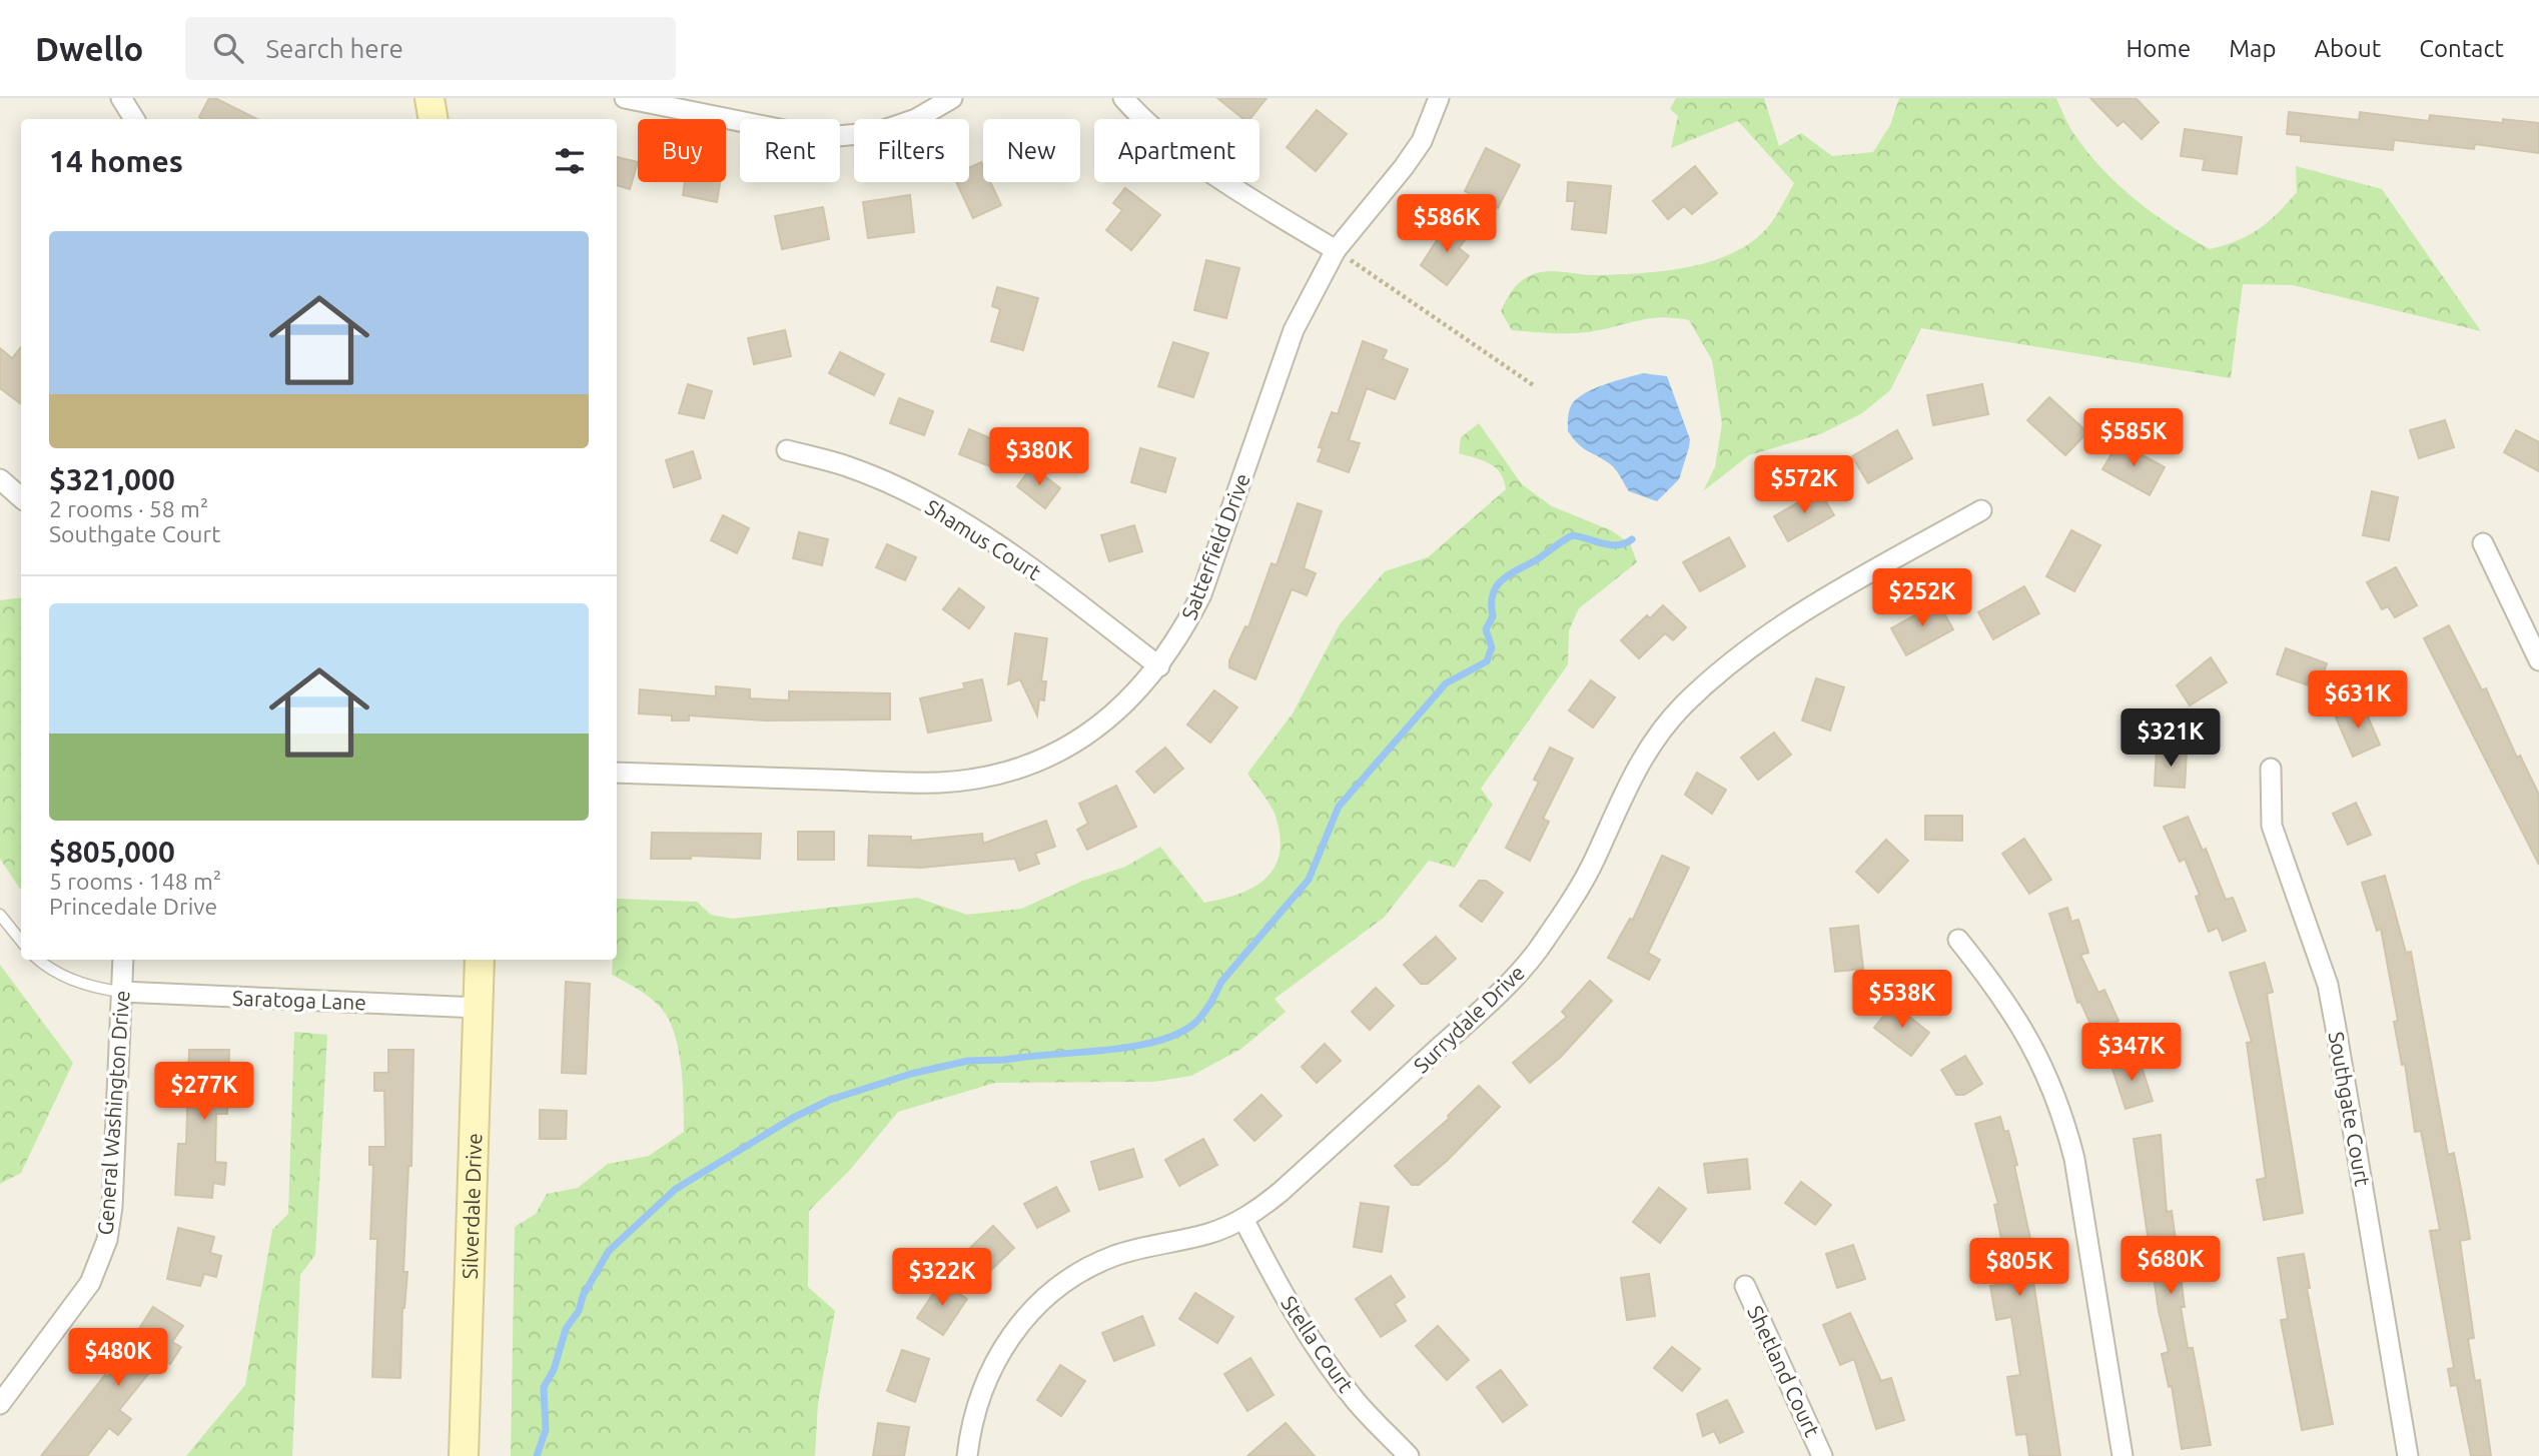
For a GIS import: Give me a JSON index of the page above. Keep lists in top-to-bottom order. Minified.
{"streets":{"street":["Shamus Court","Satterfield Drive","Saratoga Lane","Surrydale Drive","Southgate Court","General Washington Drive","Silverdale Drive","Stella Court","Shetland Court"]},"crossings":[["Shamus Court","Satterfield Drive"],["Saratoga Lane","General Washington Drive"],["Saratoga Lane","Silverdale Drive"],["Surrydale Drive","Stella Court"]],"page":{"header":"Dwello","search":"Search here","nav":["Home","Map","About","Contact"],"chip":["Buy","Rent","Filters","New","Apartment"],"heading":"14 homes","price":["$586K","$585K","$380K","$572K","$252K","$631K","$321K","$538K","$347K","$277K","$680K","$805K","$322K","$480K"],"list":[{"name":"$321,000","note":"2 rooms · 58 m² · Southgate Court"},{"name":"$805,000","note":"5 rooms · 148 m² · Princedale Drive"}]}}
